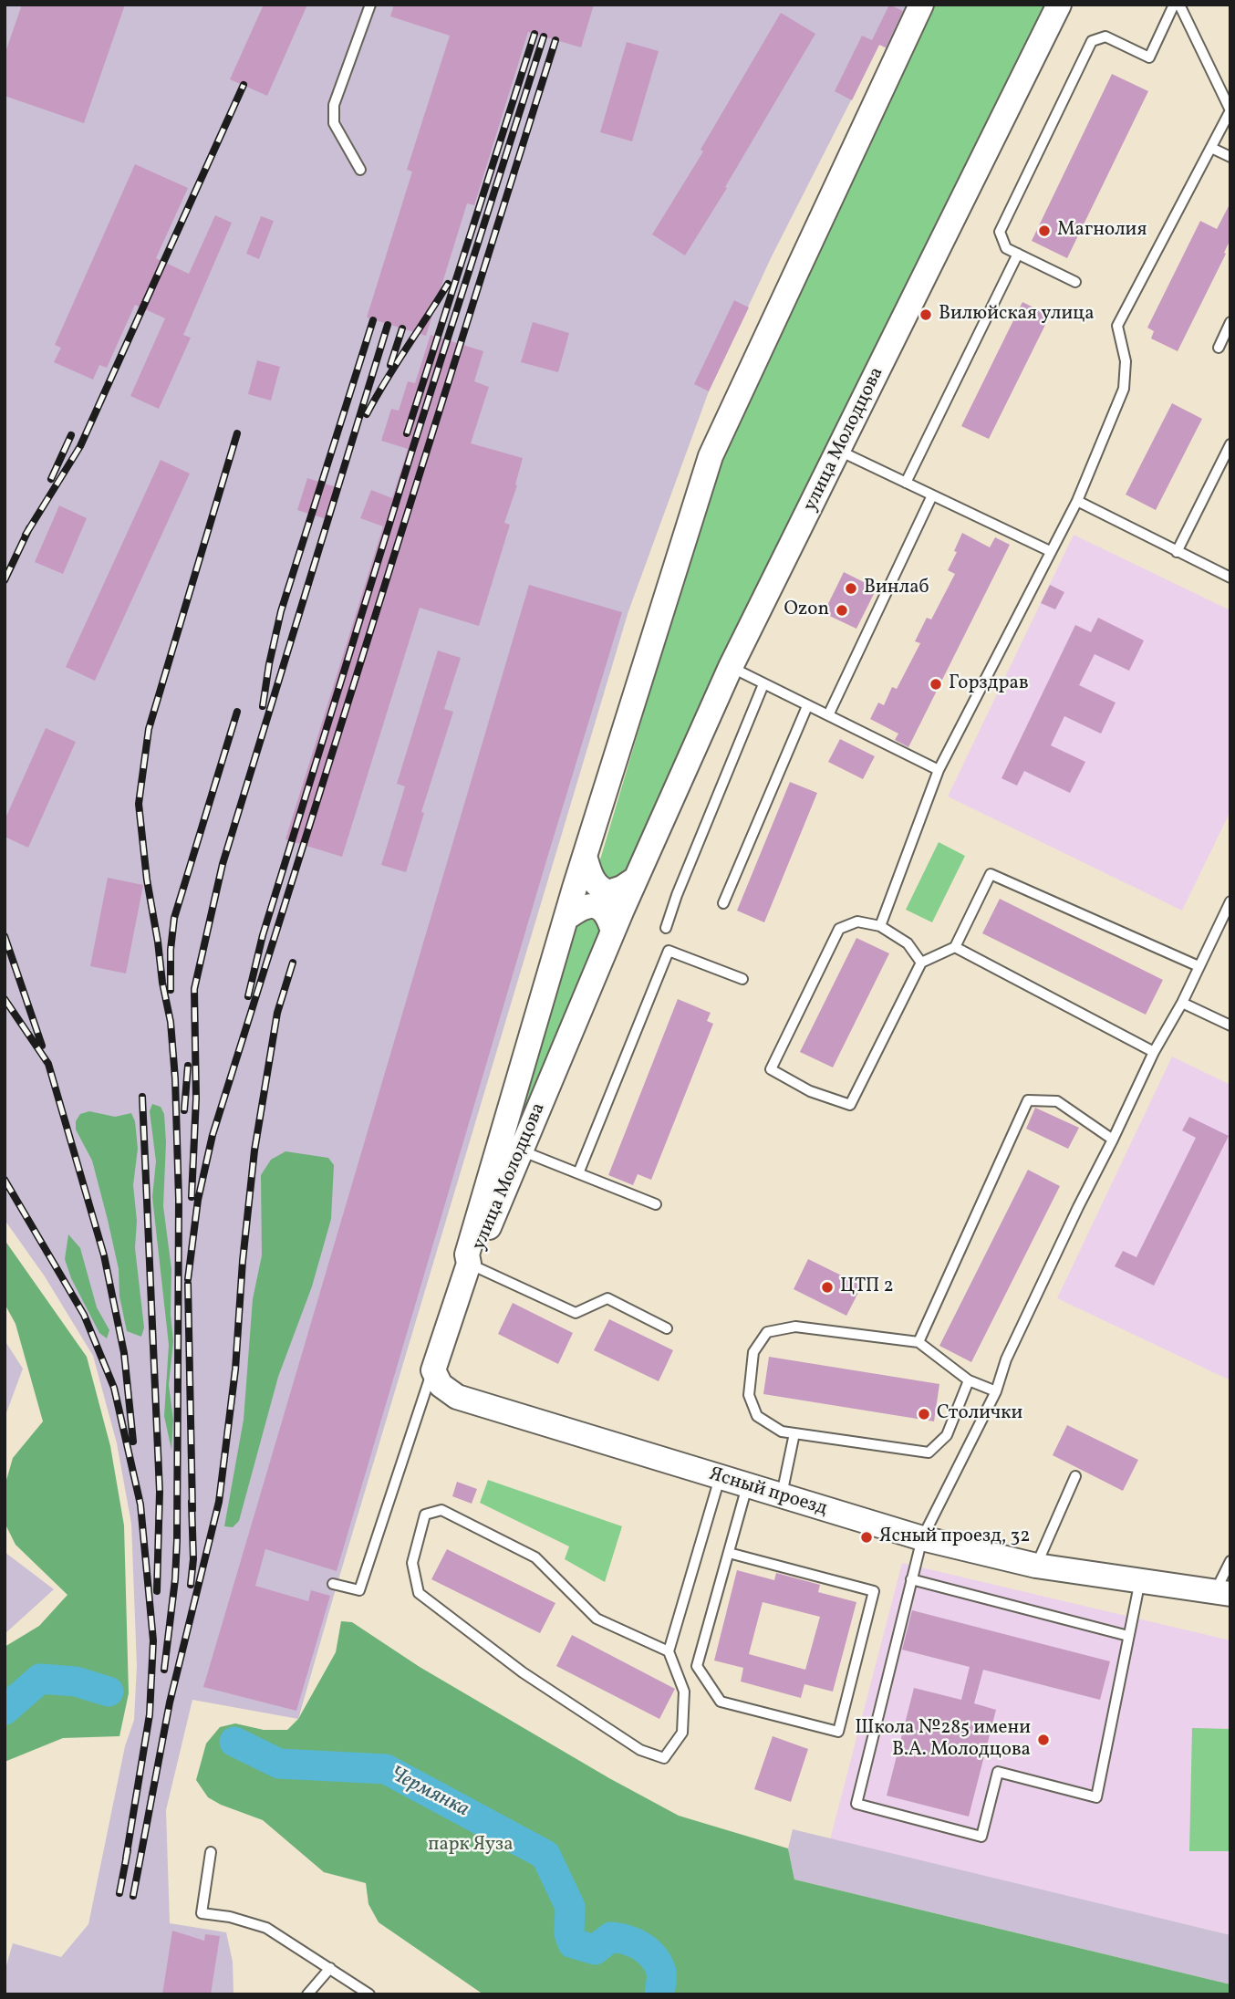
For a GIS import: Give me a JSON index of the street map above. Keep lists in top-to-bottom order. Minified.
{"streets":{"street":["улица Молодцова","Ясный проезд"]},"water":["Чермянка"],"parks":["парк Яуза"],"places":["Магнолия","Вилюйская улица","Винлаб","Ozon","Горздрав","ЦТП 2","Столички","Ясный проезд, 32","Школа №285 имени В.А. Молодцова"]}
